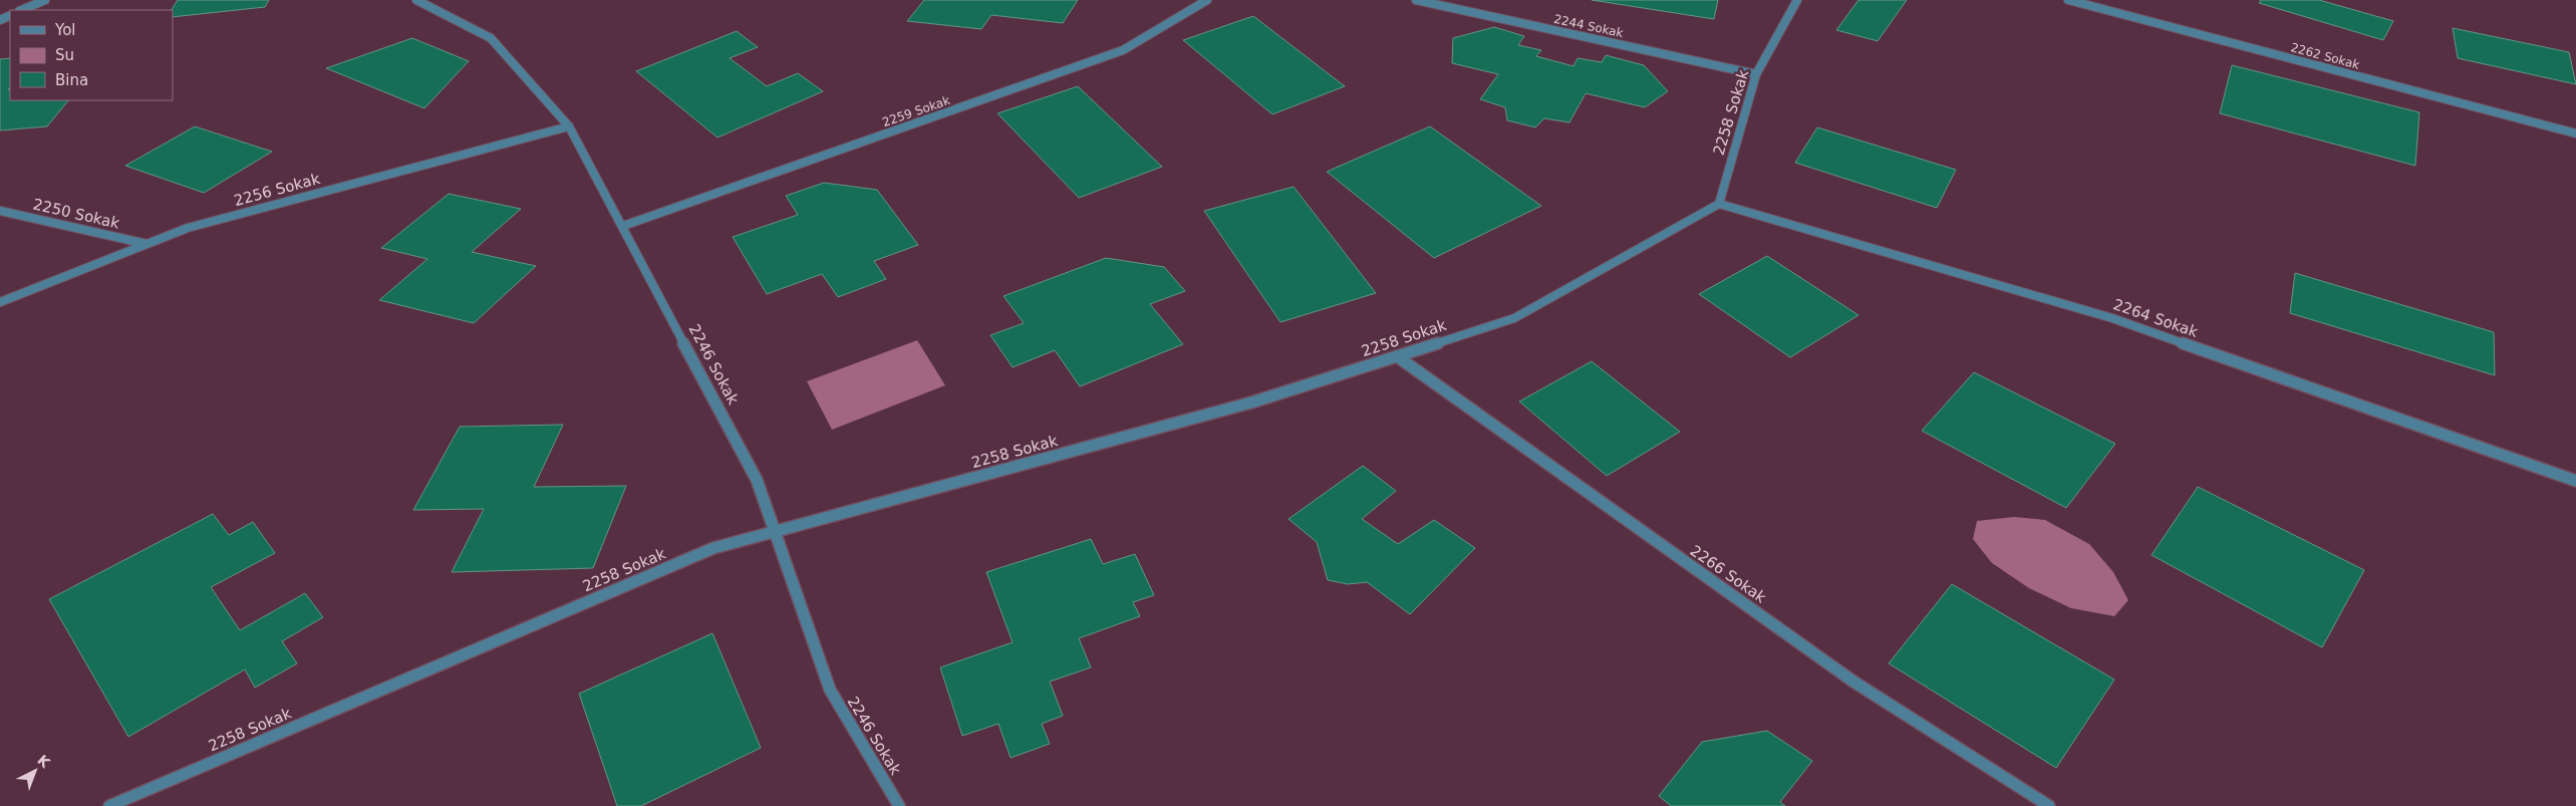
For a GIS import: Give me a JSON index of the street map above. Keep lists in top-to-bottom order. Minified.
{"streets":{"street":["2244 Sokak","2262 Sokak","2259 Sokak","2258 Sokak","2256 Sokak","2250 Sokak","2264 Sokak","2246 Sokak","2266 Sokak"]},"crossings":[["2244 Sokak","2258 Sokak"],["2259 Sokak","2246 Sokak"],["2258 Sokak","2264 Sokak"],["2258 Sokak","2246 Sokak"],["2258 Sokak","2266 Sokak"],["2256 Sokak","2250 Sokak"],["2256 Sokak","2246 Sokak"]],"legend":["Yol","Su","Bina"],"north":"top right"}
